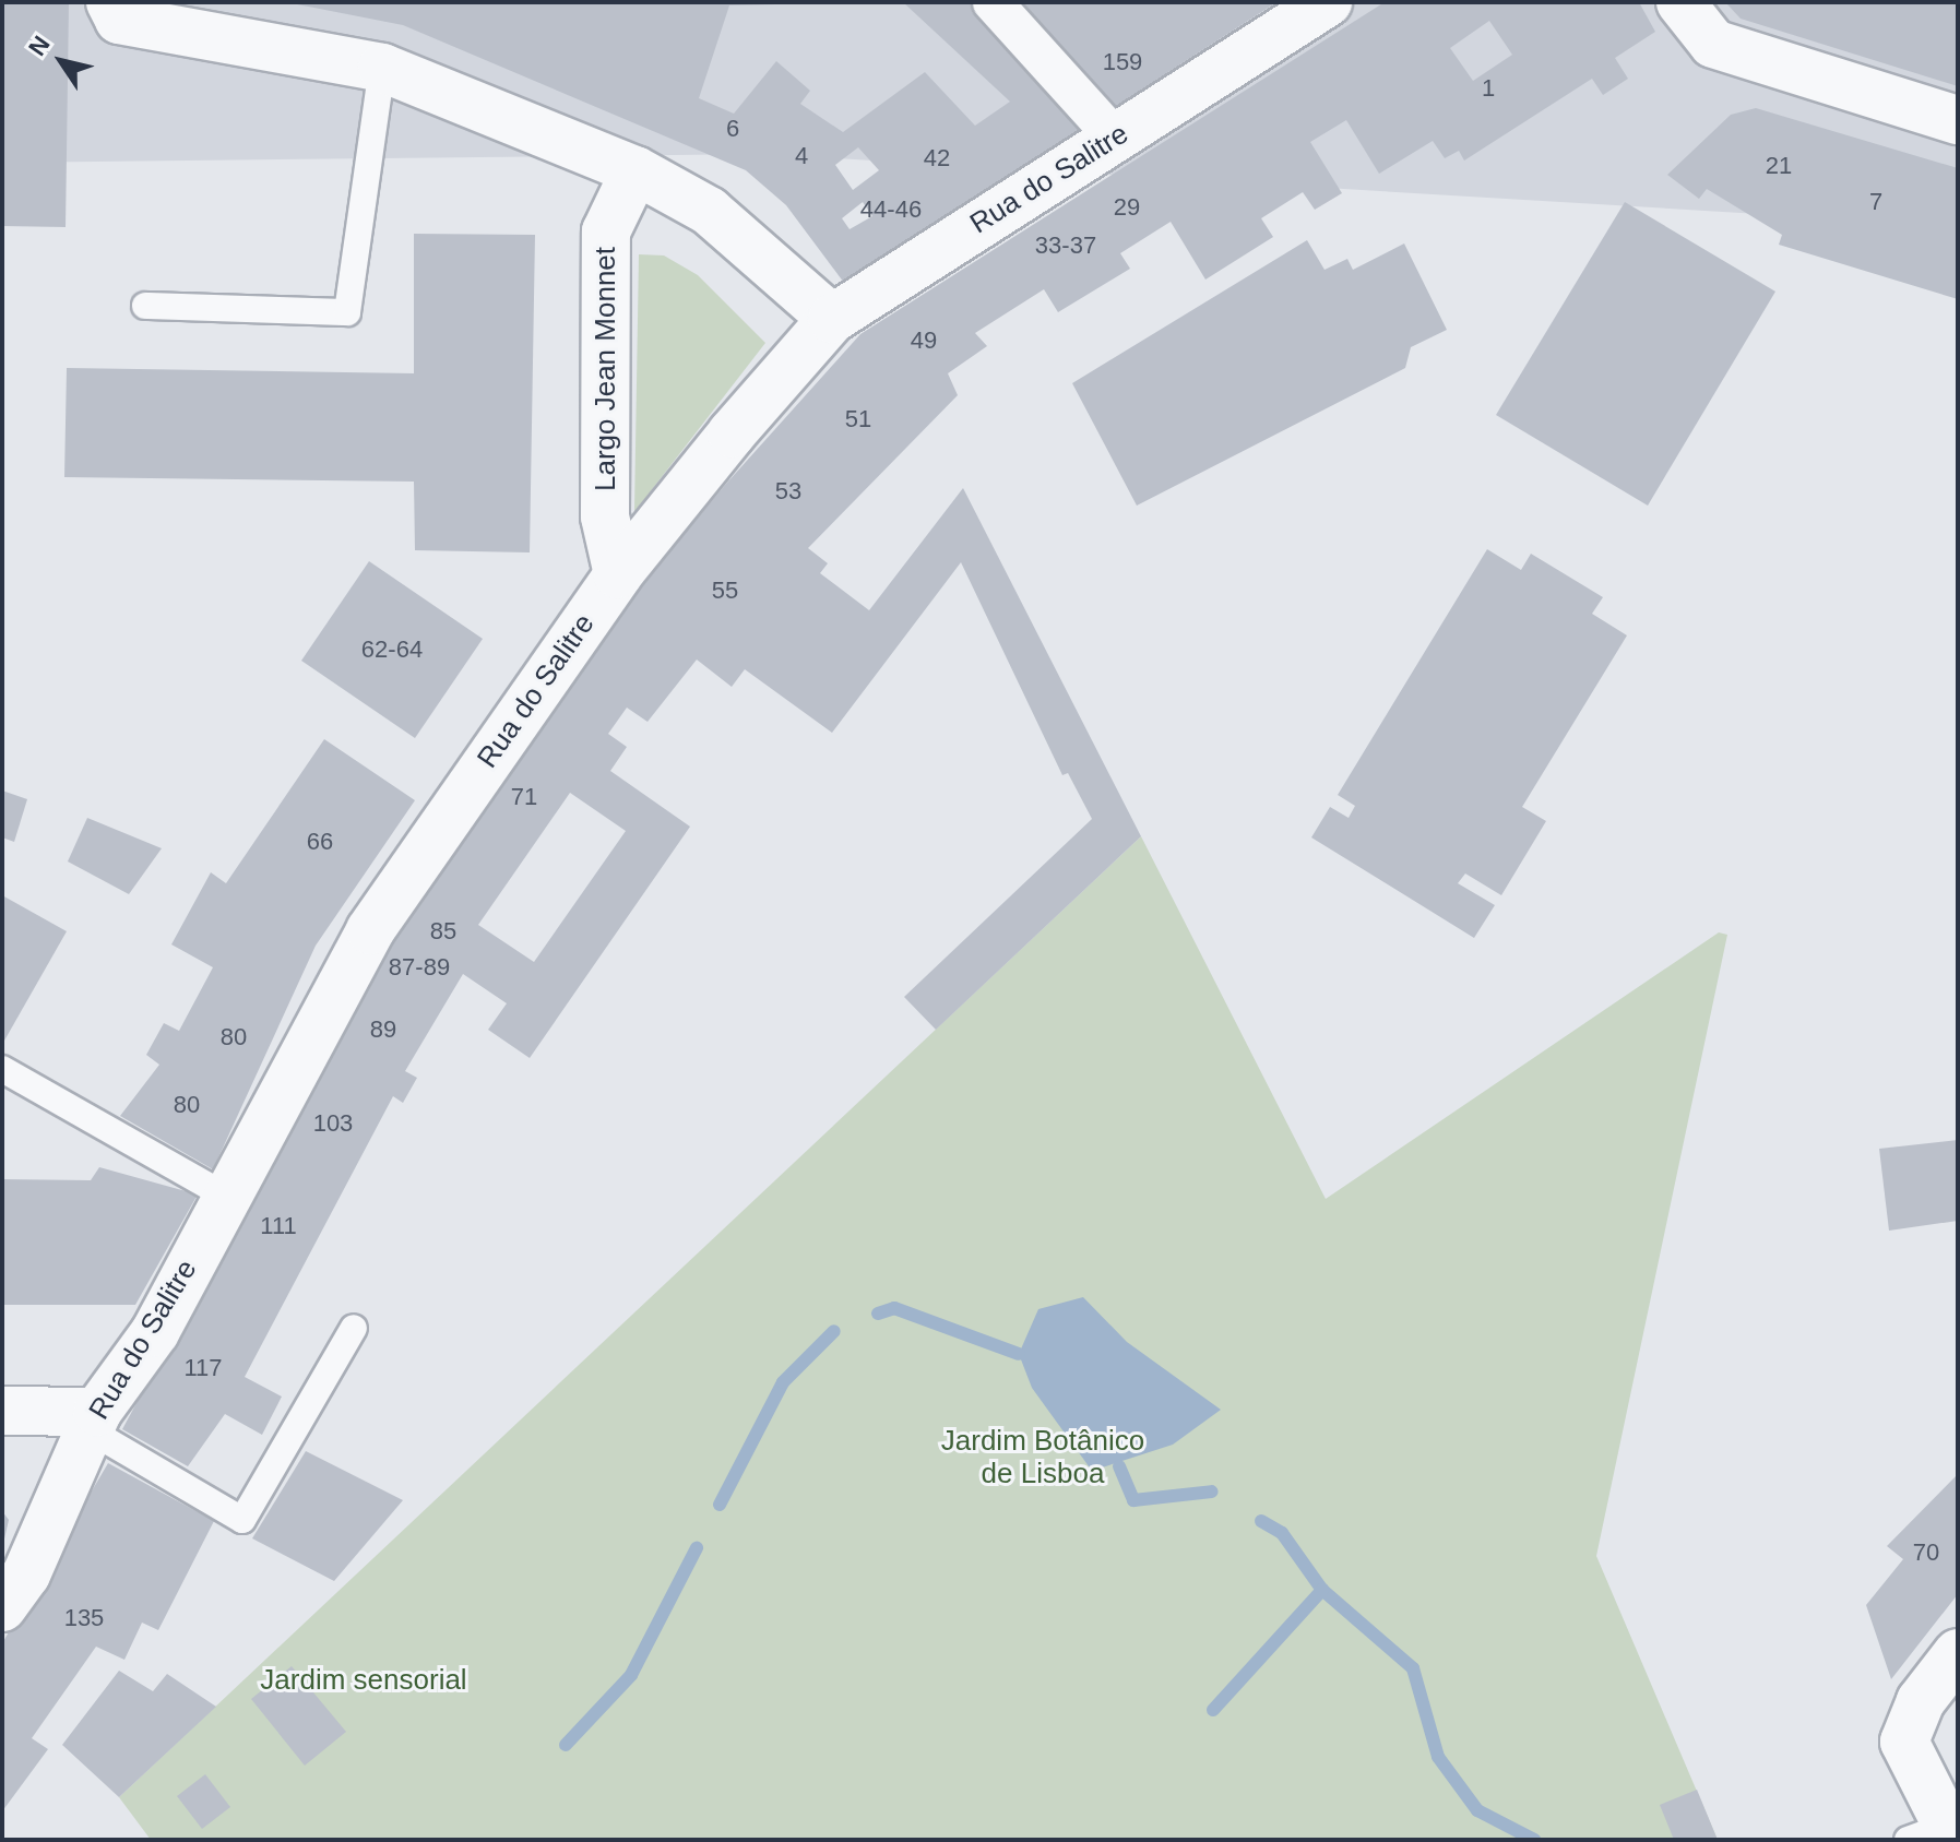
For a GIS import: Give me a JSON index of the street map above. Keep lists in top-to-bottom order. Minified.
{"streets":{"street":["Rua do Salitre","Largo Jean Monnet"]},"crossings":[["Rua do Salitre","Largo Jean Monnet"]],"parks":["Jardim Botânico de Lisboa","Jardim sensorial"],"house_numbers":["159","1","6","4","42","21","7","29","44-46","33-37","49","51","53","55","62-64","71","66","85","87-89","89","80","80","103","111","117","70","135"],"north":"top left"}
